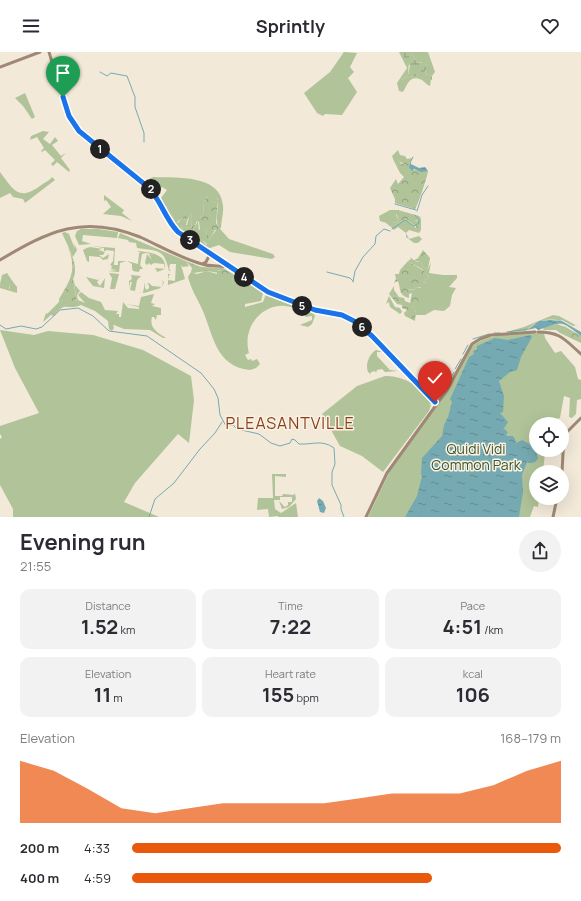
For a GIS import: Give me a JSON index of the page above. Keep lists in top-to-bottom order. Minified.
{"districts":["PLEASANTVILLE"],"parks":["Quidi Vidi Common Park"],"page":{"header":"Sprintly","pins":["1","2","3","4","5","6"],"heading":["Evening run","21:55"],"stats":[["Distance","1.52 km"],["Time","7:22"],["Pace","4:51 /km"],["Elevation","11 m"],["Heart rate","155 bpm"],["kcal","106"]],"chart":["Elevation","168–179 m"],"list":[{"name":"200 m","note":"4:33"},{"name":"400 m","note":"4:59"}]}}
